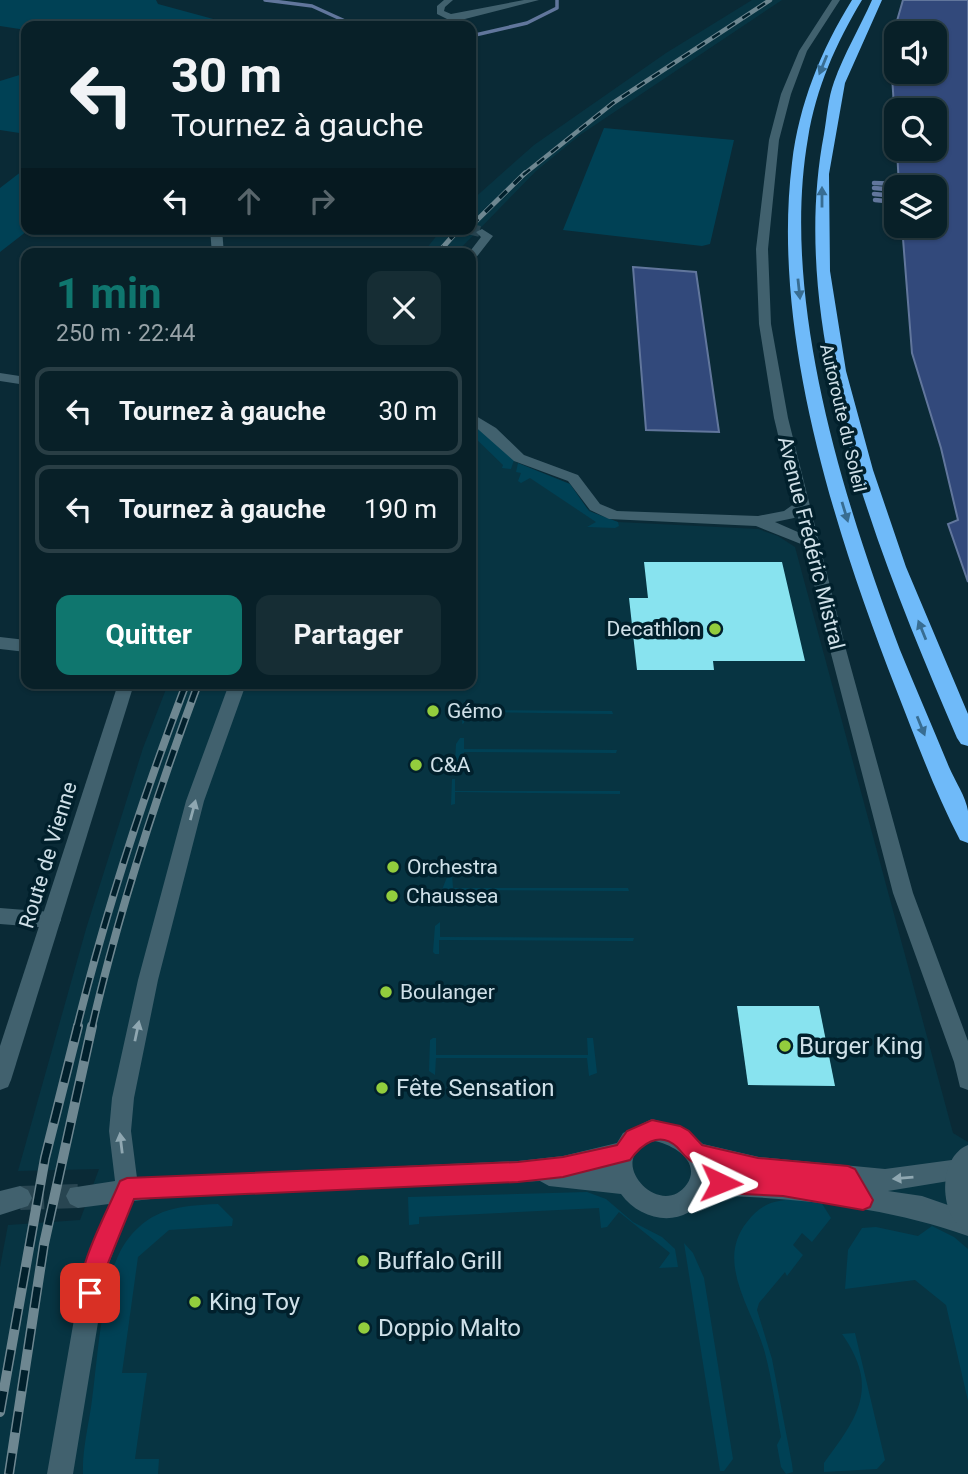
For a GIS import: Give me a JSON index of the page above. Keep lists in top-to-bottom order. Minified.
{"streets":{"highway":["Autoroute du Soleil"],"street":["Avenue Frédéric Mistral","Route de Vienne"]},"places":["Decathlon","Gémo","C&A","Orchestra","Chaussea","Boulanger","Burger King","Fête Sensation","Buffalo Grill","King Toy","Doppio Malto"],"page":{"turn":["30 m","Tournez à gauche"],"heading":["1 min","250 m · 22:44"],"list":[{"name":"Tournez à gauche","value":"30 m"},{"name":"Tournez à gauche","value":"190 m"}],"buttons":["Quitter","Partager"]}}
